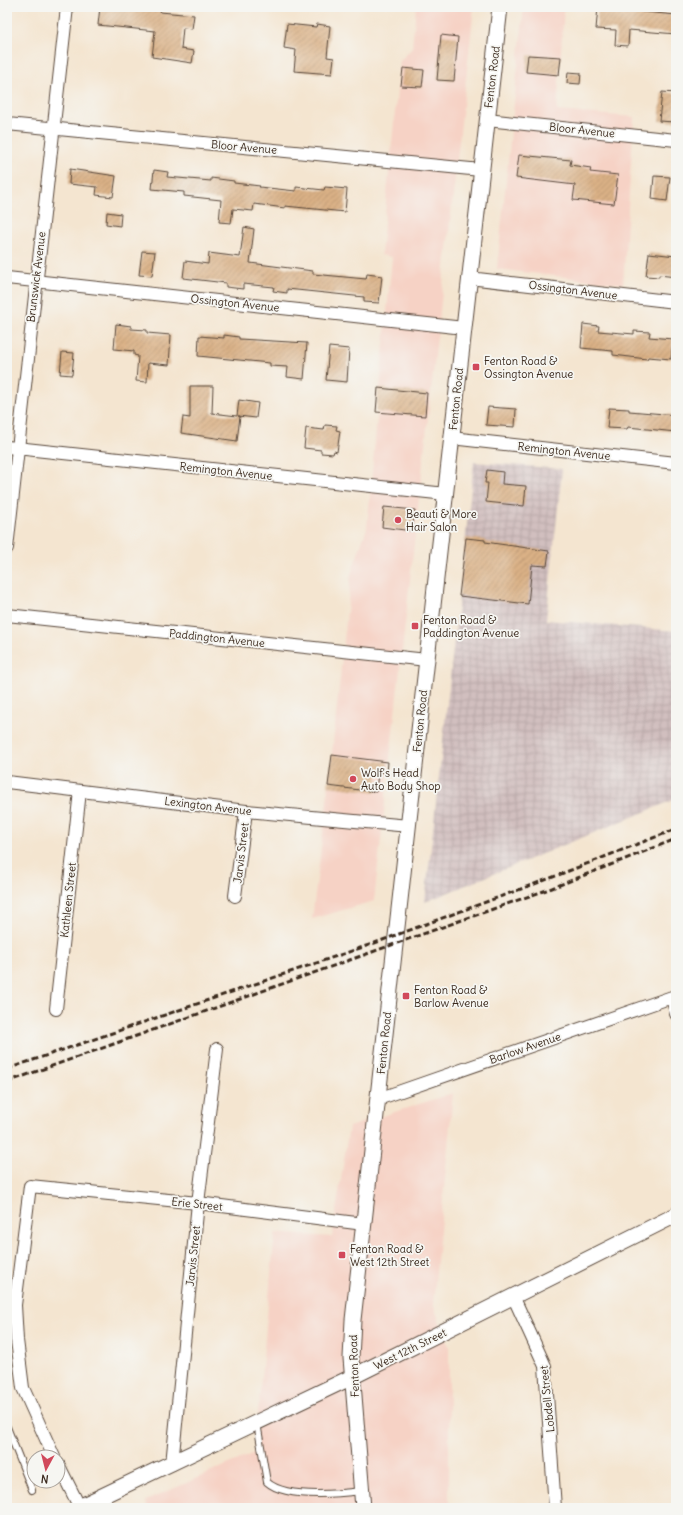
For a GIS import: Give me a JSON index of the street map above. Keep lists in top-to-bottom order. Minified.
{"streets":{"street":["Fenton Road","Bloor Avenue","Brunswick Avenue","Ossington Avenue","Remington Avenue","Paddington Avenue","Lexington Avenue","Jarvis Street","Kathleen Street","Barlow Avenue","Erie Street","West 12th Street","Lobdell Street"]},"crossings":[["Fenton Road","Bloor Avenue"],["Fenton Road","Ossington Avenue"],["Fenton Road","Remington Avenue"],["Fenton Road","Paddington Avenue"],["Fenton Road","Lexington Avenue"],["Fenton Road","Barlow Avenue"],["Fenton Road","Erie Street"],["Fenton Road","West 12th Street"],["Bloor Avenue","Brunswick Avenue"],["Brunswick Avenue","Ossington Avenue"],["Brunswick Avenue","Remington Avenue"],["Lexington Avenue","Jarvis Street"],["Lexington Avenue","Kathleen Street"],["Jarvis Street","Erie Street"],["Jarvis Street","West 12th Street"],["West 12th Street","Lobdell Street"]],"places":{"transit":["Fenton Road & Ossington Avenue","Fenton Road & Paddington Avenue","Fenton Road & Barlow Avenue","Fenton Road & West 12th Street"],"other":["Beauti & More Hair Salon","Wolf's Head Auto Body Shop"]},"north":"bottom"}
